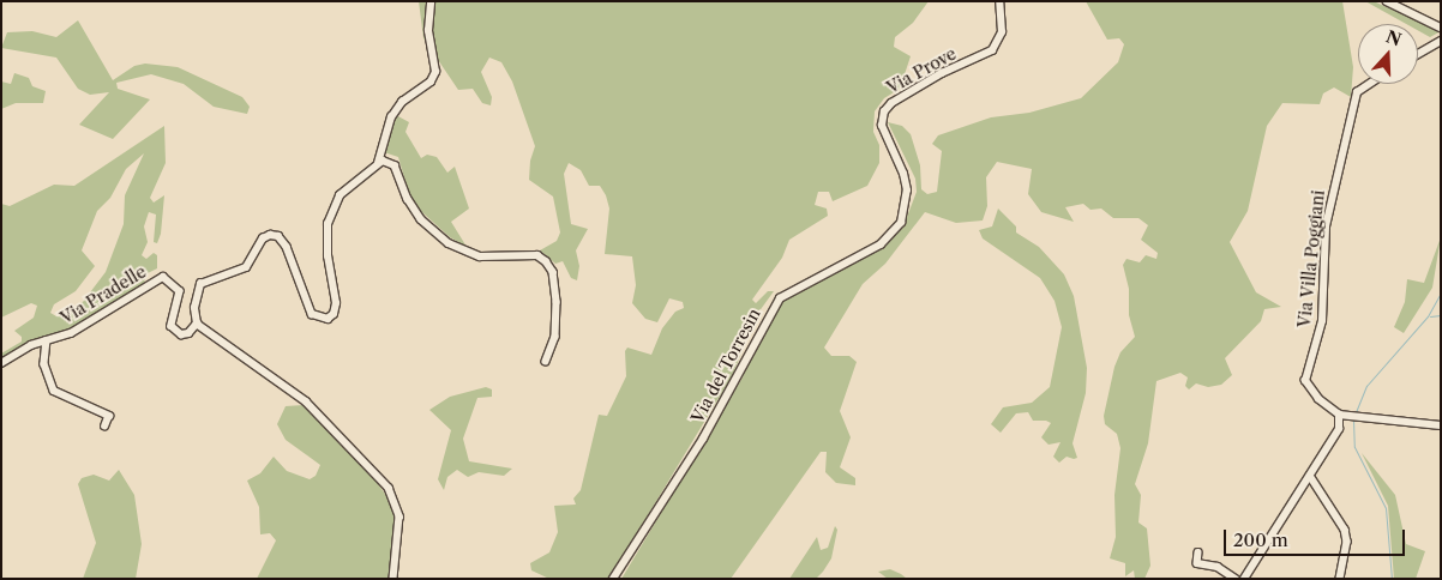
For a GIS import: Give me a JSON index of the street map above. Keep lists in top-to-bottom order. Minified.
{"streets":{"street":["Via Prove","Via Villa Poggiani","Via Pradelle","Via del Torresin"]},"crossings":[["Via Prove","Via del Torresin"]],"scale_bar":"200 m","north":"top"}
